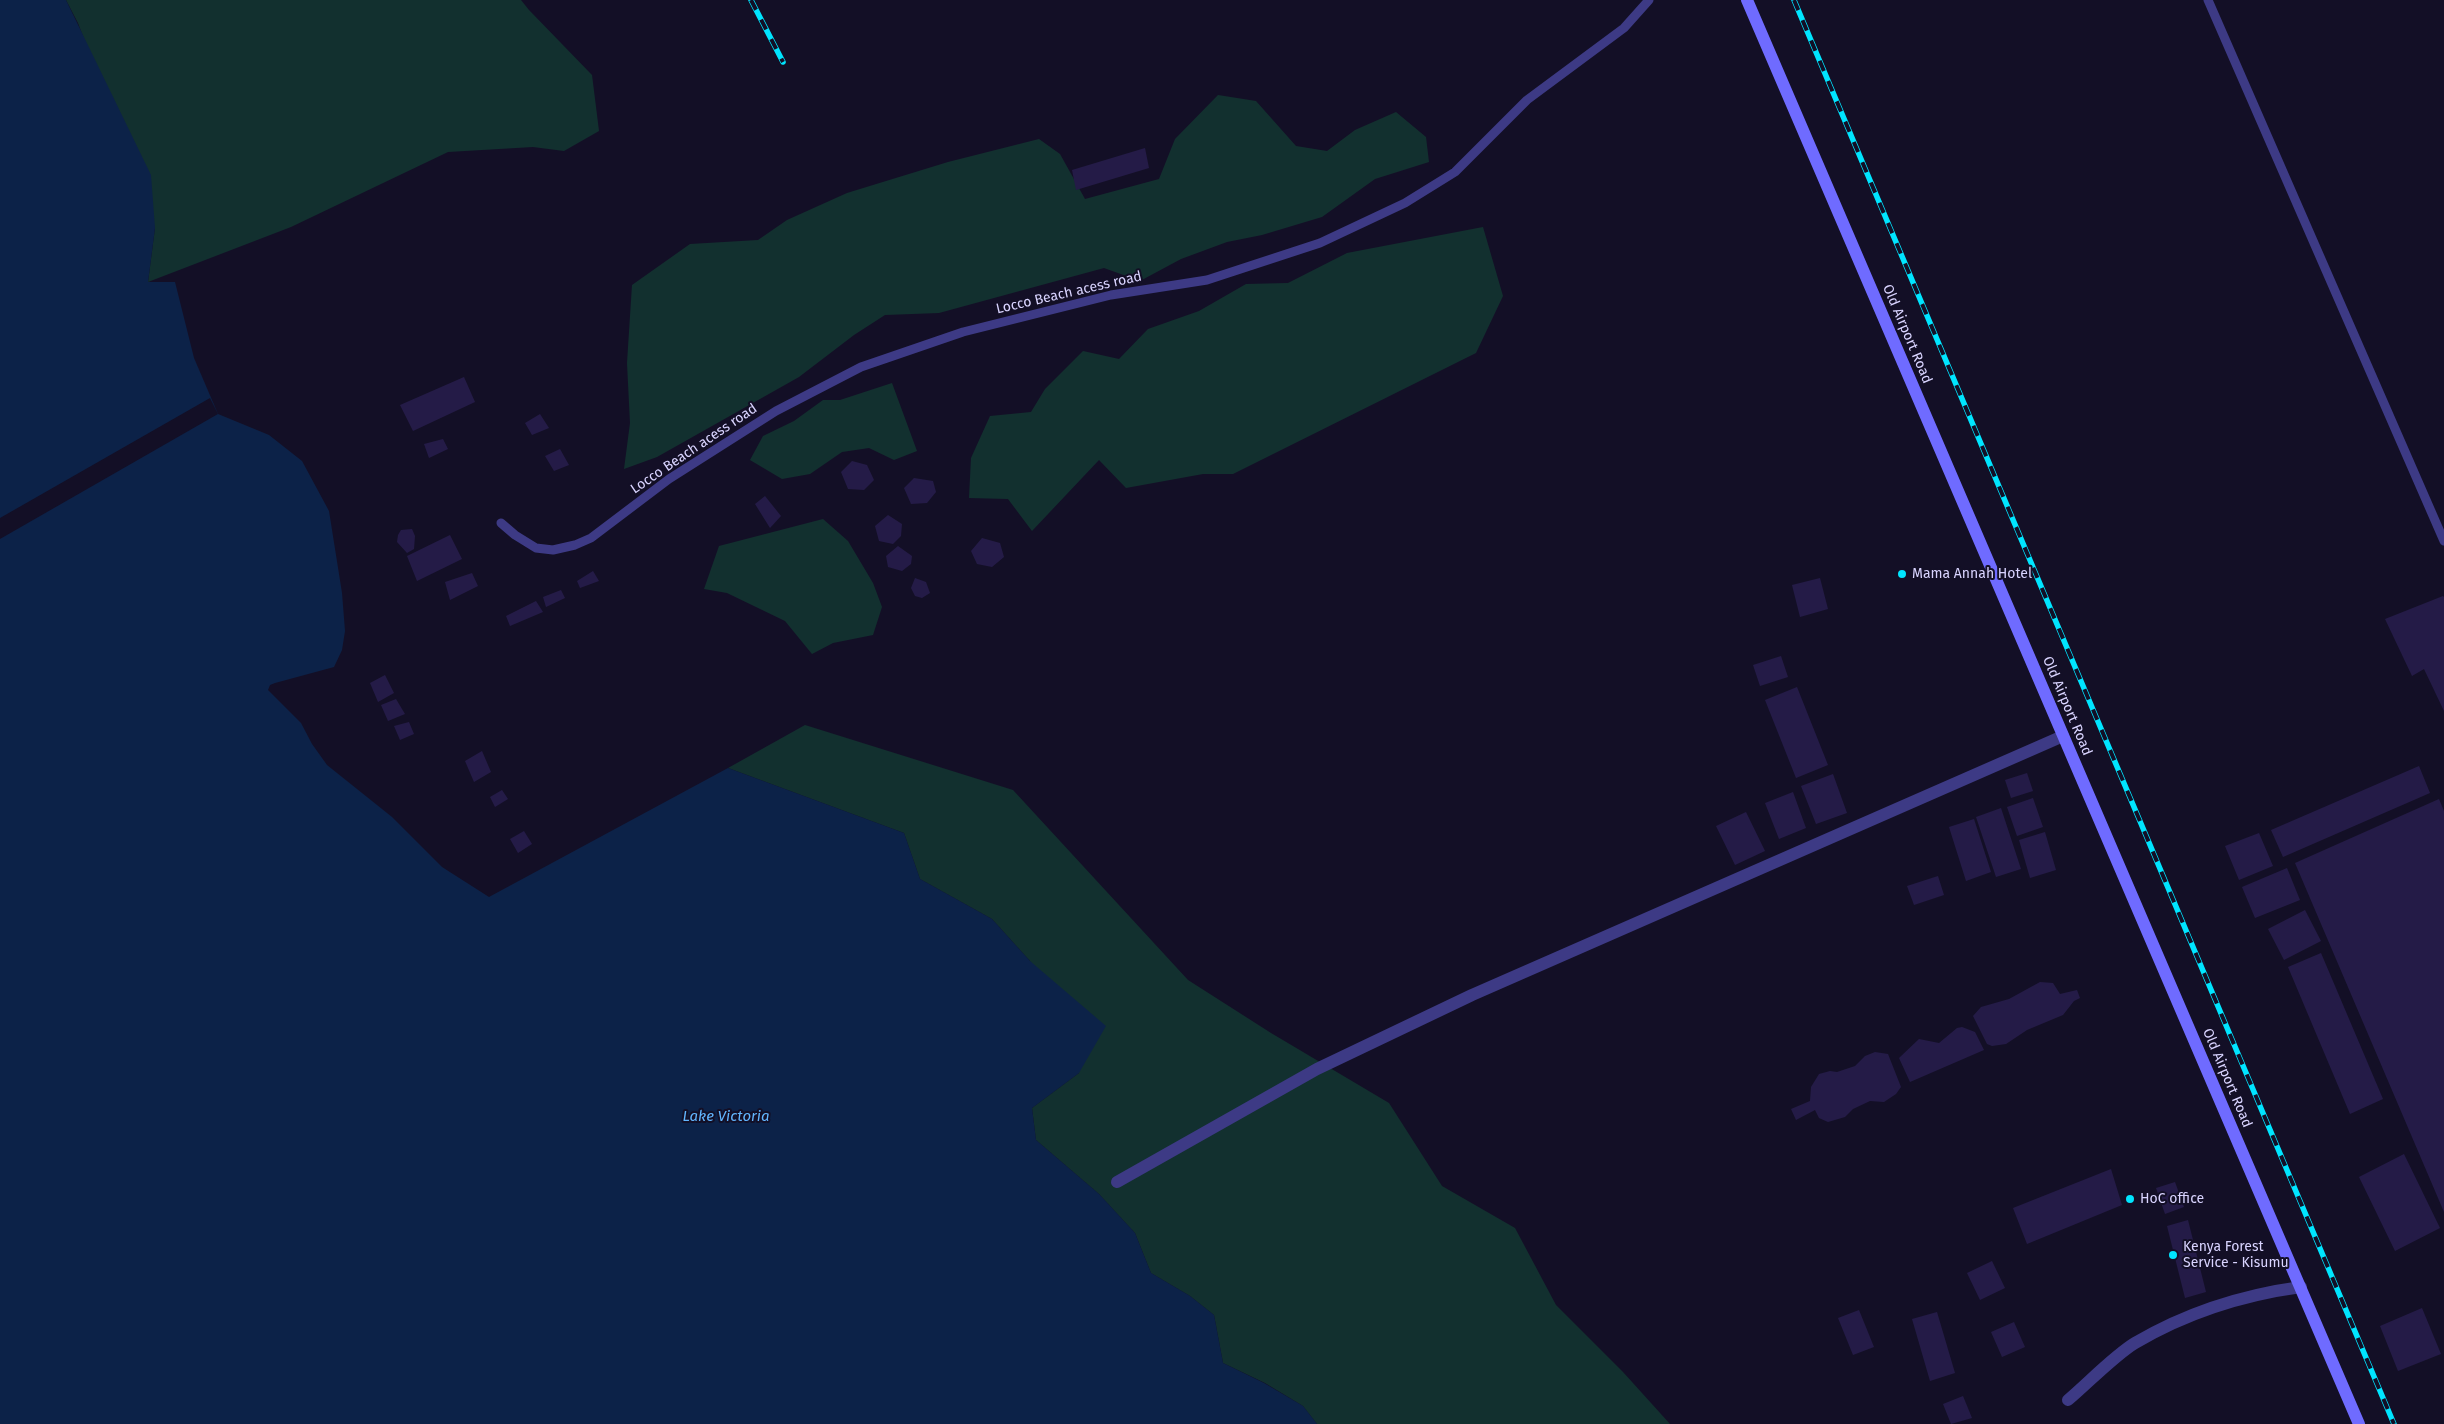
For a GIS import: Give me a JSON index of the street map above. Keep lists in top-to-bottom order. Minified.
{"streets":{"main road":["Old Airport Road"],"lane":["Locco Beach acess road"]},"water":["Lake Victoria"],"places":["Mama Annah Hotel","HoC office","Kenya Forest Service - Kisumu"]}
